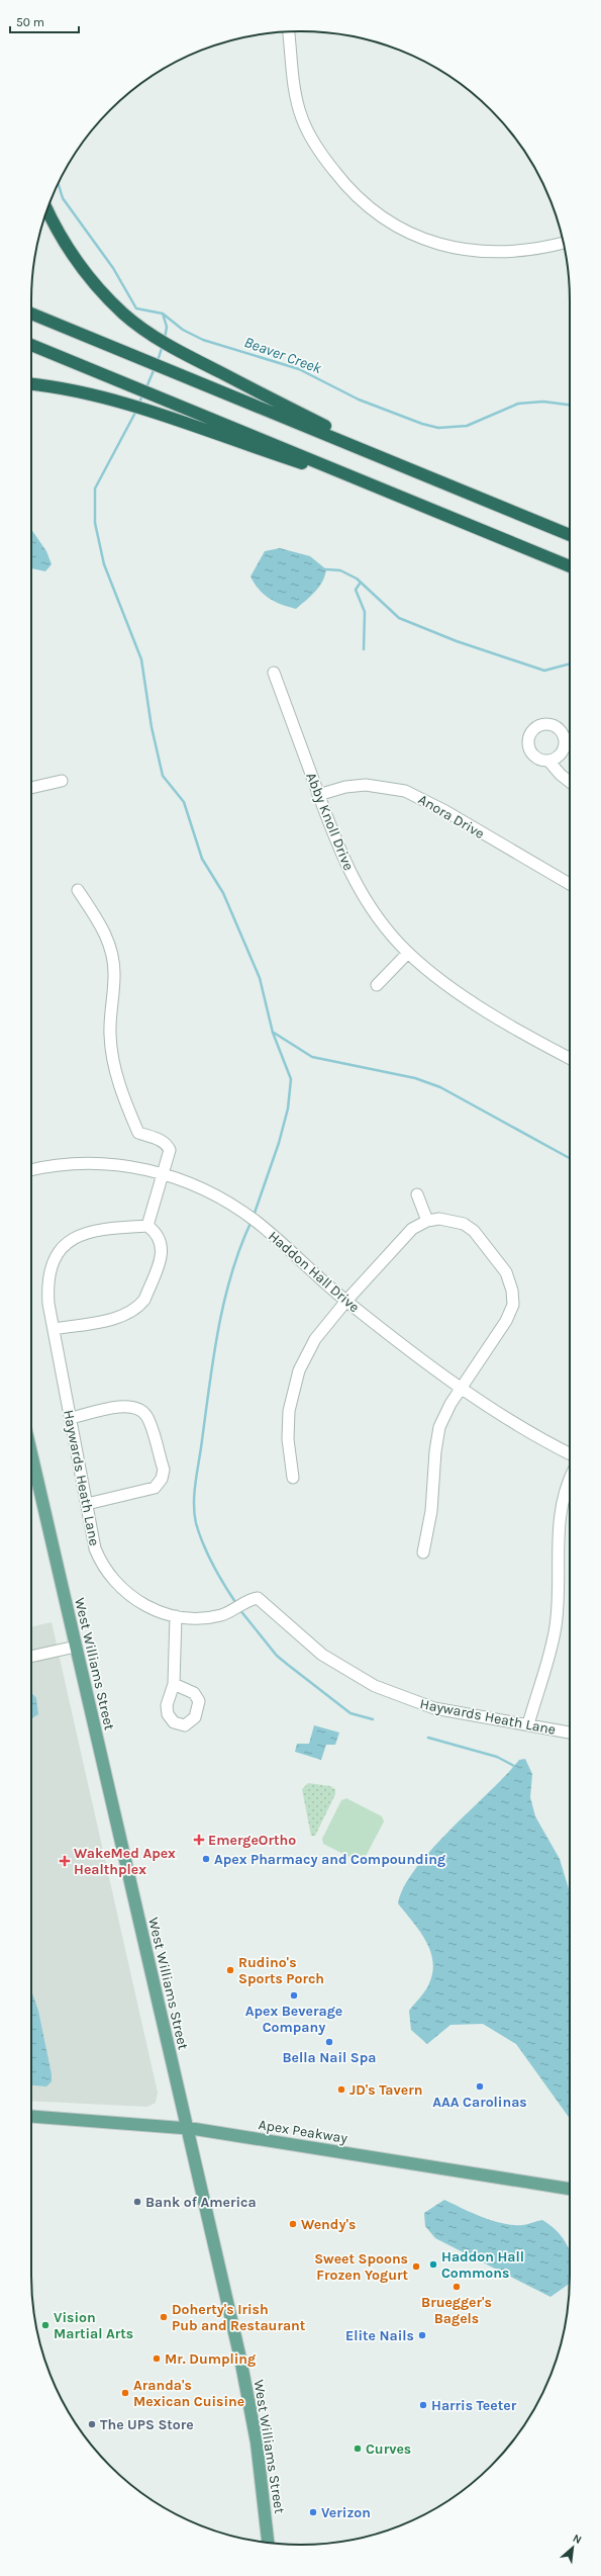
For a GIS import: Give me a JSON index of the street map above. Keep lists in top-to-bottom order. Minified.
{"streets":{"main road":["West Williams Street","Apex Peakway"],"street":["Anora Drive","Abby Knoll Drive","Haddon Hall Drive","Haywards Heath Lane"]},"crossings":[["Anora Drive","Abby Knoll Drive"],["West Williams Street","Apex Peakway"]],"water":["Beaver Creek"],"places":{"health":["EmergeOrtho","WakeMed Apex Healthplex"],"other":["Apex Pharmacy and Compounding","Rudino's Sports Porch","Apex Beverage Company","Bella Nail Spa","AAA Carolinas","JD's Tavern","Bank of America","Wendy's","Haddon Hall Commons","Sweet Spoons Frozen Yogurt","Bruegger's Bagels","Doherty's Irish Pub and Restaurant","Vision Martial Arts","Elite Nails","Mr. Dumpling","Aranda's Mexican Cuisine","Harris Teeter","The UPS Store","Curves","Verizon"]},"scale_bar":"50 m","north":"top right"}
